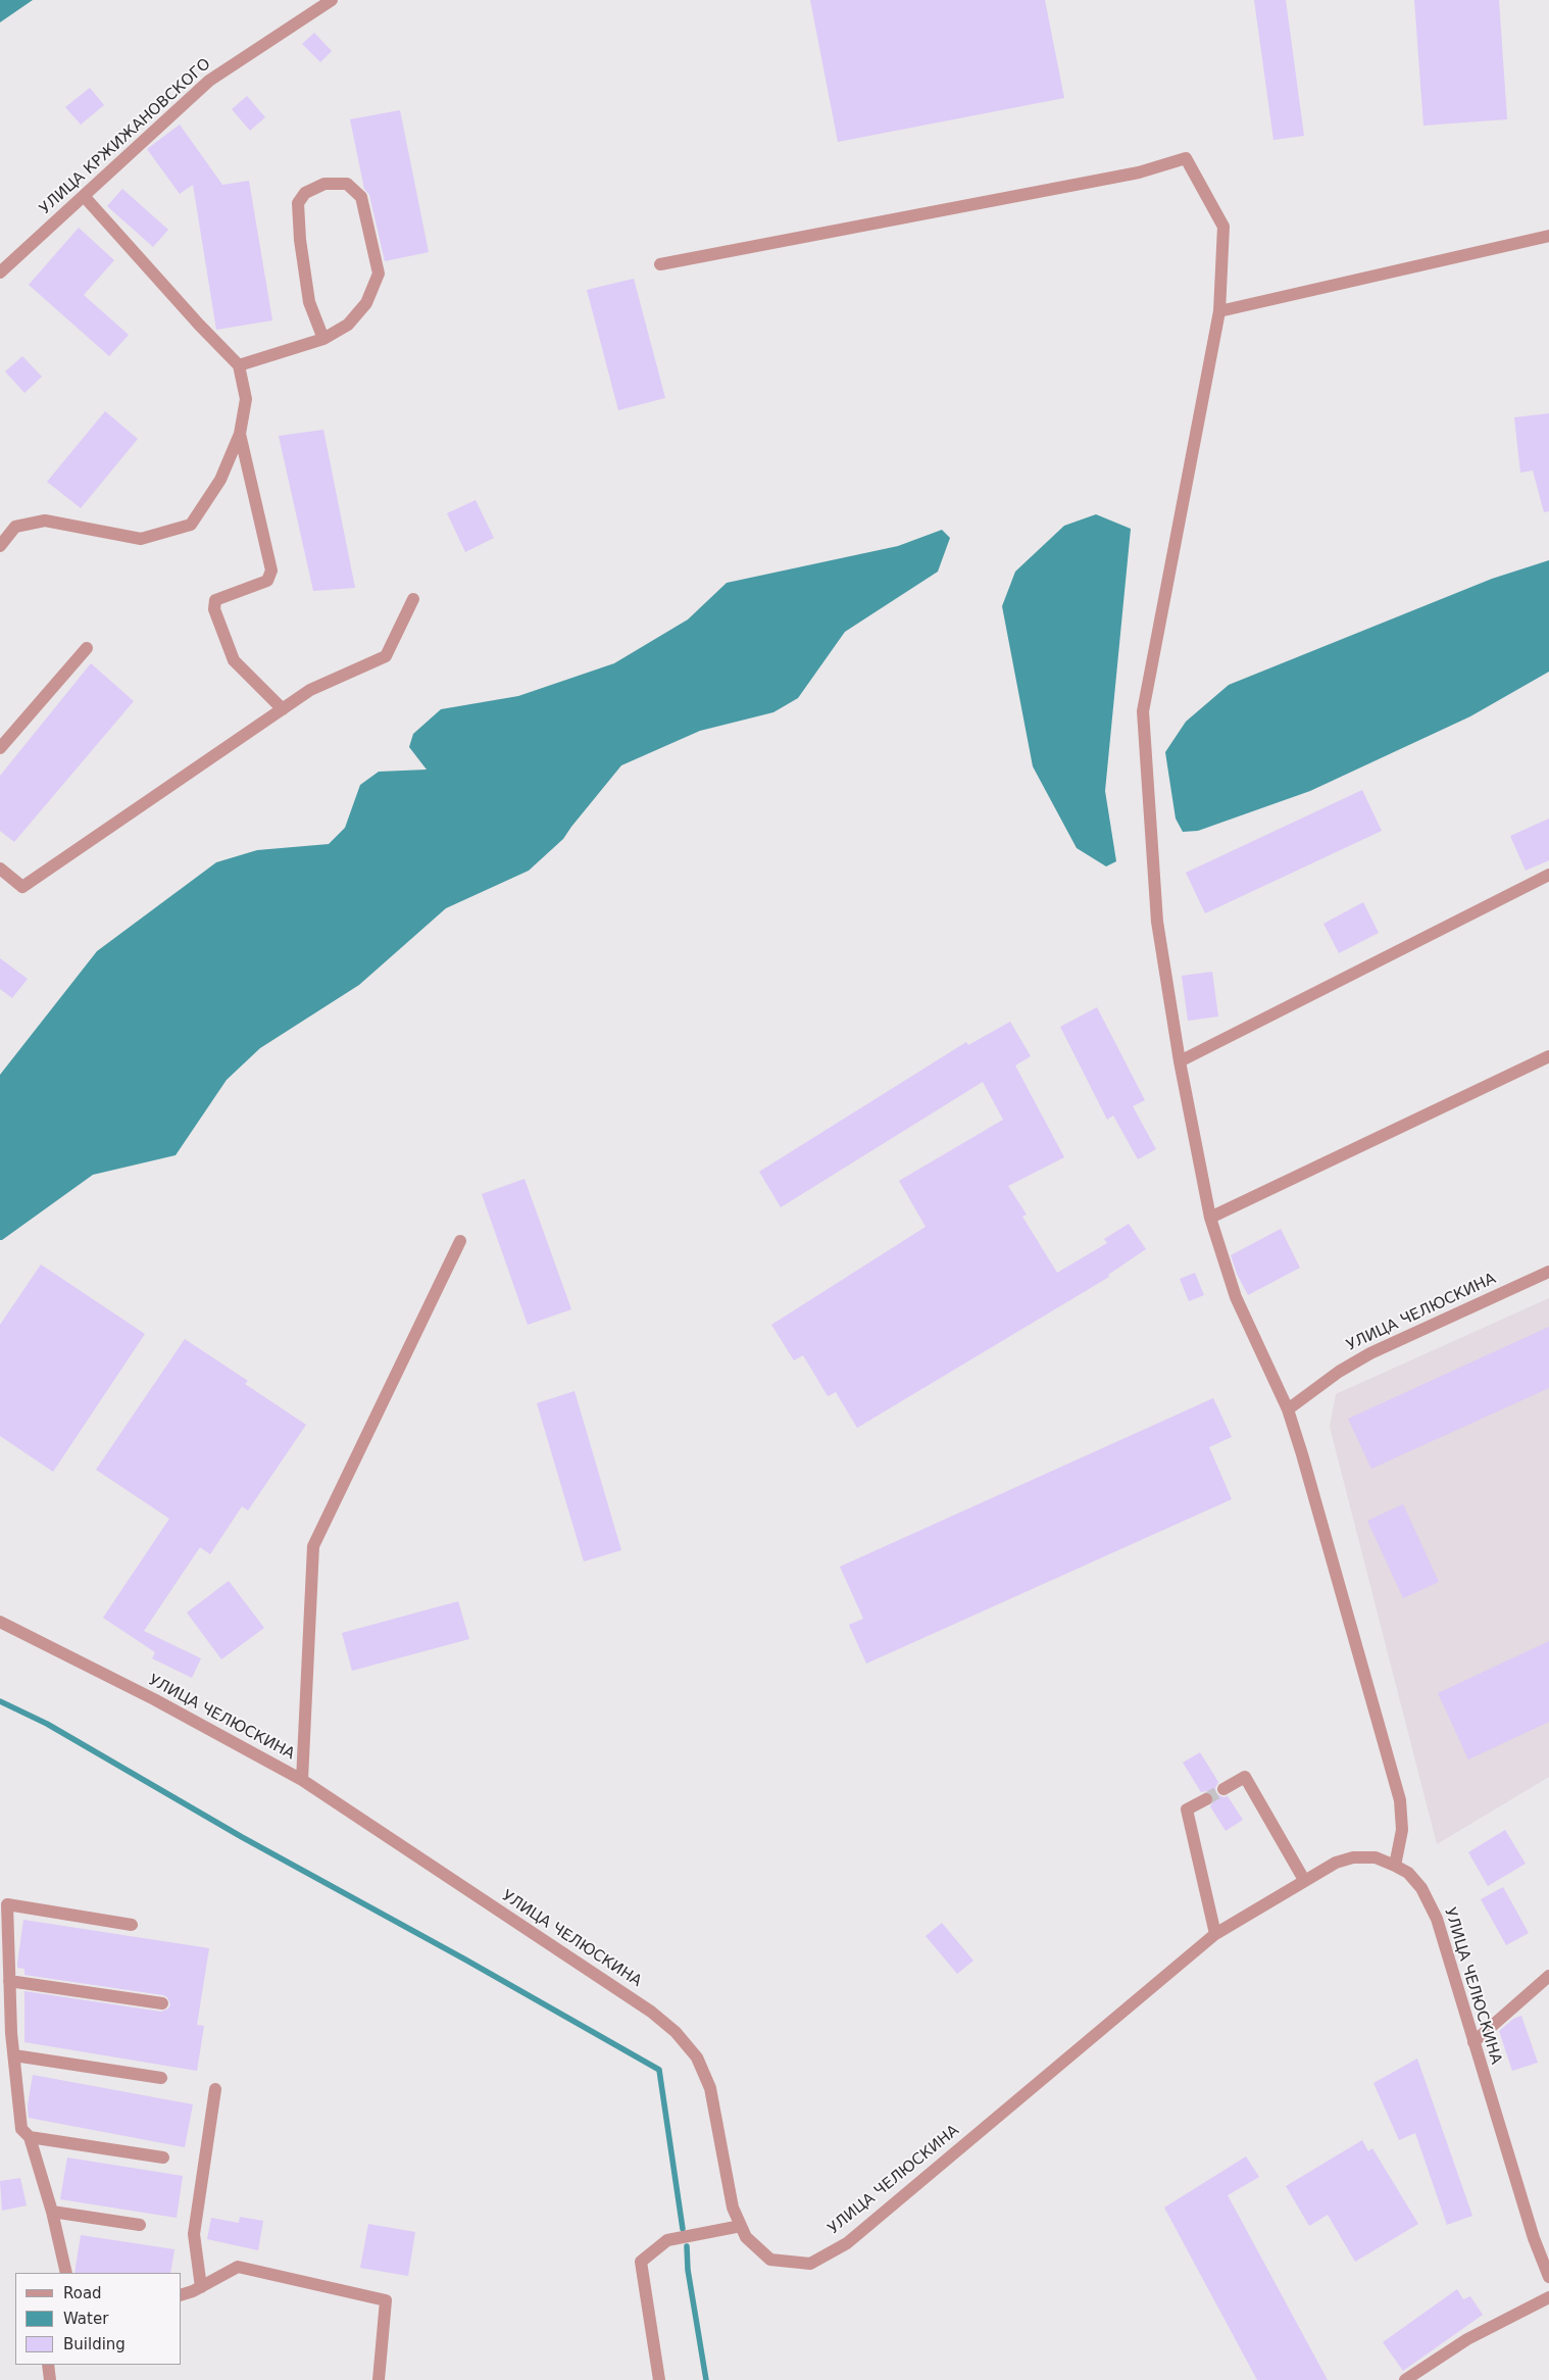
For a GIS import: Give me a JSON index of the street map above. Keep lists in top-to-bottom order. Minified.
{"streets":{"street":["УЛИЦА КРЖИЖАНОВСКОГО","УЛИЦА ЧЕЛЮСКИНА"]},"legend":["Road","Water","Building"]}
